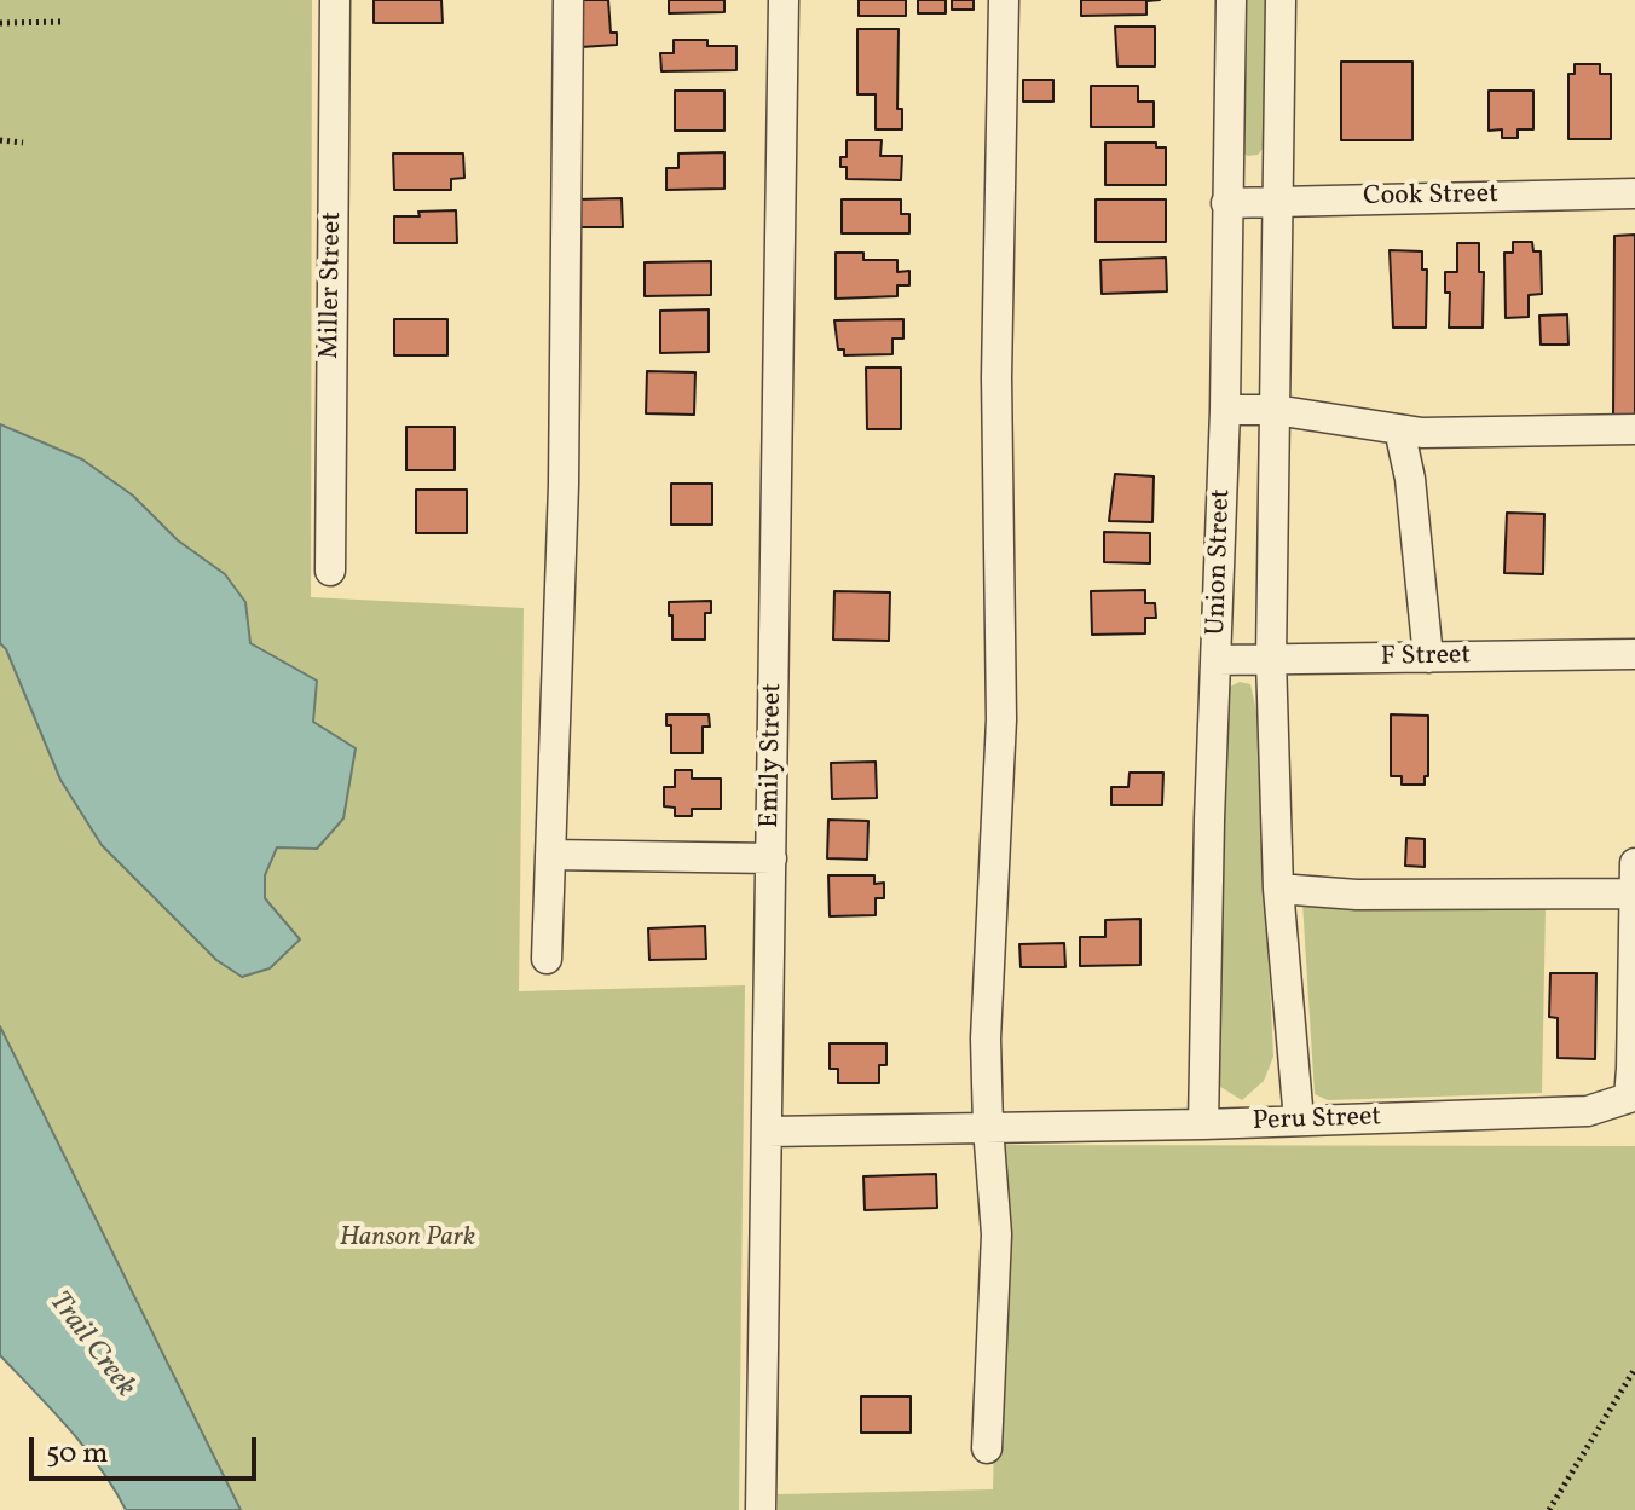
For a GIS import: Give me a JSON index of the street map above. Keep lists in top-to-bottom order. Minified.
{"streets":{"street":["Cook Street","Miller Street","Union Street","F Street","Emily Street","Peru Street"]},"crossings":[["Cook Street","Union Street"],["Union Street","F Street"],["Union Street","Peru Street"],["Emily Street","Peru Street"]],"water":["Trail Creek"],"parks":["Hanson Park"],"scale_bar":"50 m"}
